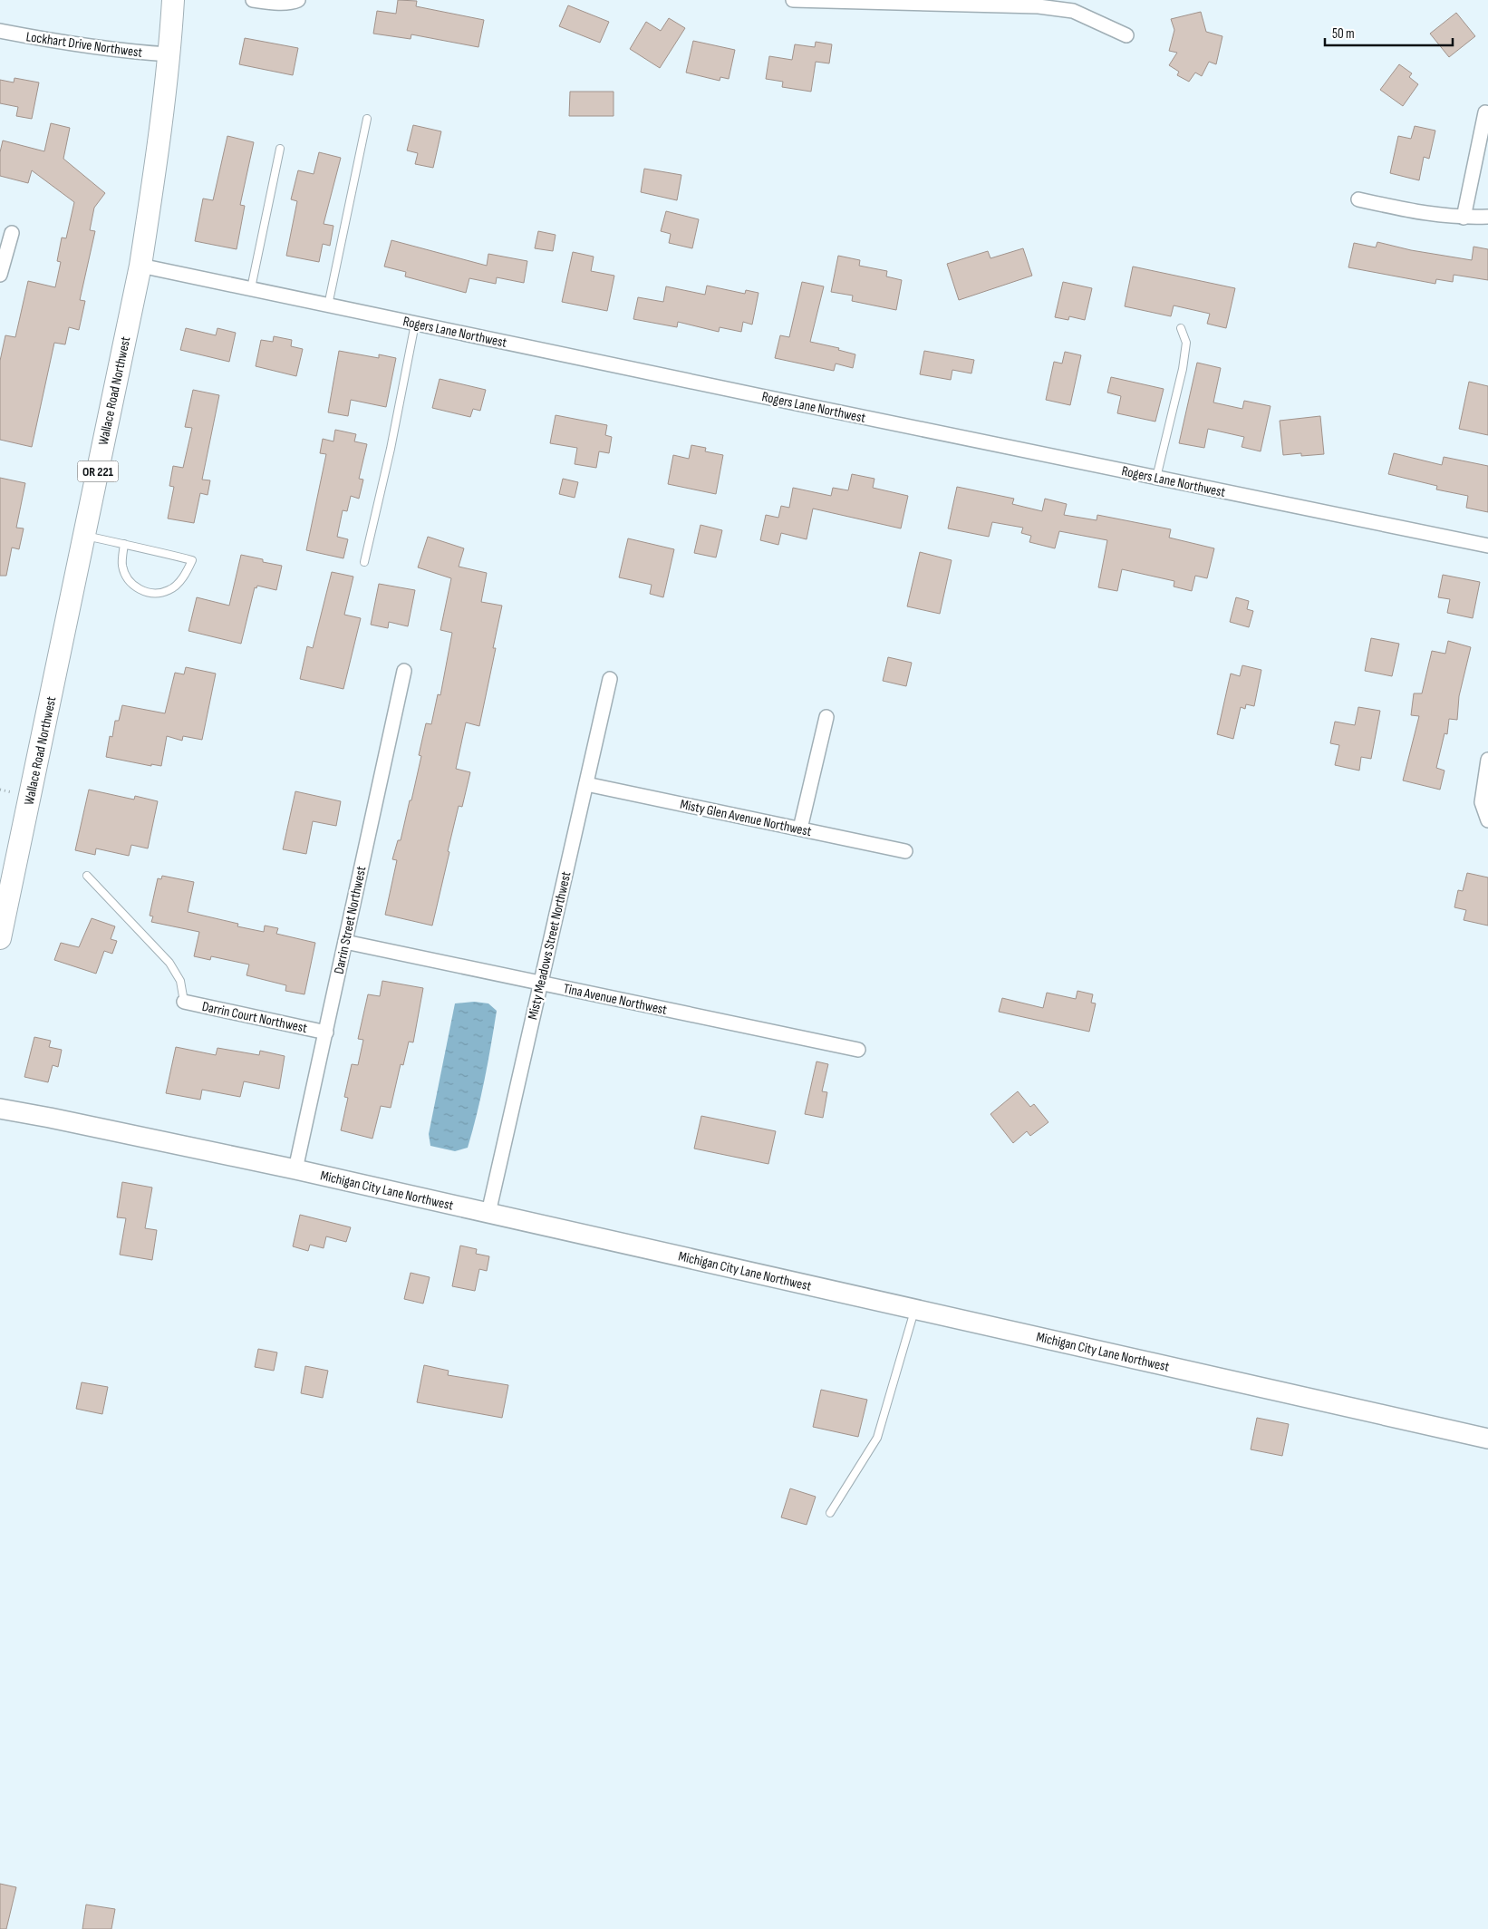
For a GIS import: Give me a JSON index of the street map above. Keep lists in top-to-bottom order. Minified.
{"streets":{"main road":["Wallace Road Northwest","OR 221"],"street":["Lockhart Drive Northwest","Rogers Lane Northwest","Misty Glen Avenue Northwest","Darrin Street Northwest","Misty Meadows Street Northwest","Tina Avenue Northwest","Darrin Court Northwest","Michigan City Lane Northwest"]},"crossings":[["Lockhart Drive Northwest","Wallace Road Northwest"],["Rogers Lane Northwest","Wallace Road Northwest"],["Misty Glen Avenue Northwest","Misty Meadows Street Northwest"],["Darrin Street Northwest","Tina Avenue Northwest"],["Darrin Street Northwest","Darrin Court Northwest"],["Darrin Street Northwest","Michigan City Lane Northwest"],["Misty Meadows Street Northwest","Tina Avenue Northwest"],["Misty Meadows Street Northwest","Michigan City Lane Northwest"]],"scale_bar":"50 m"}
